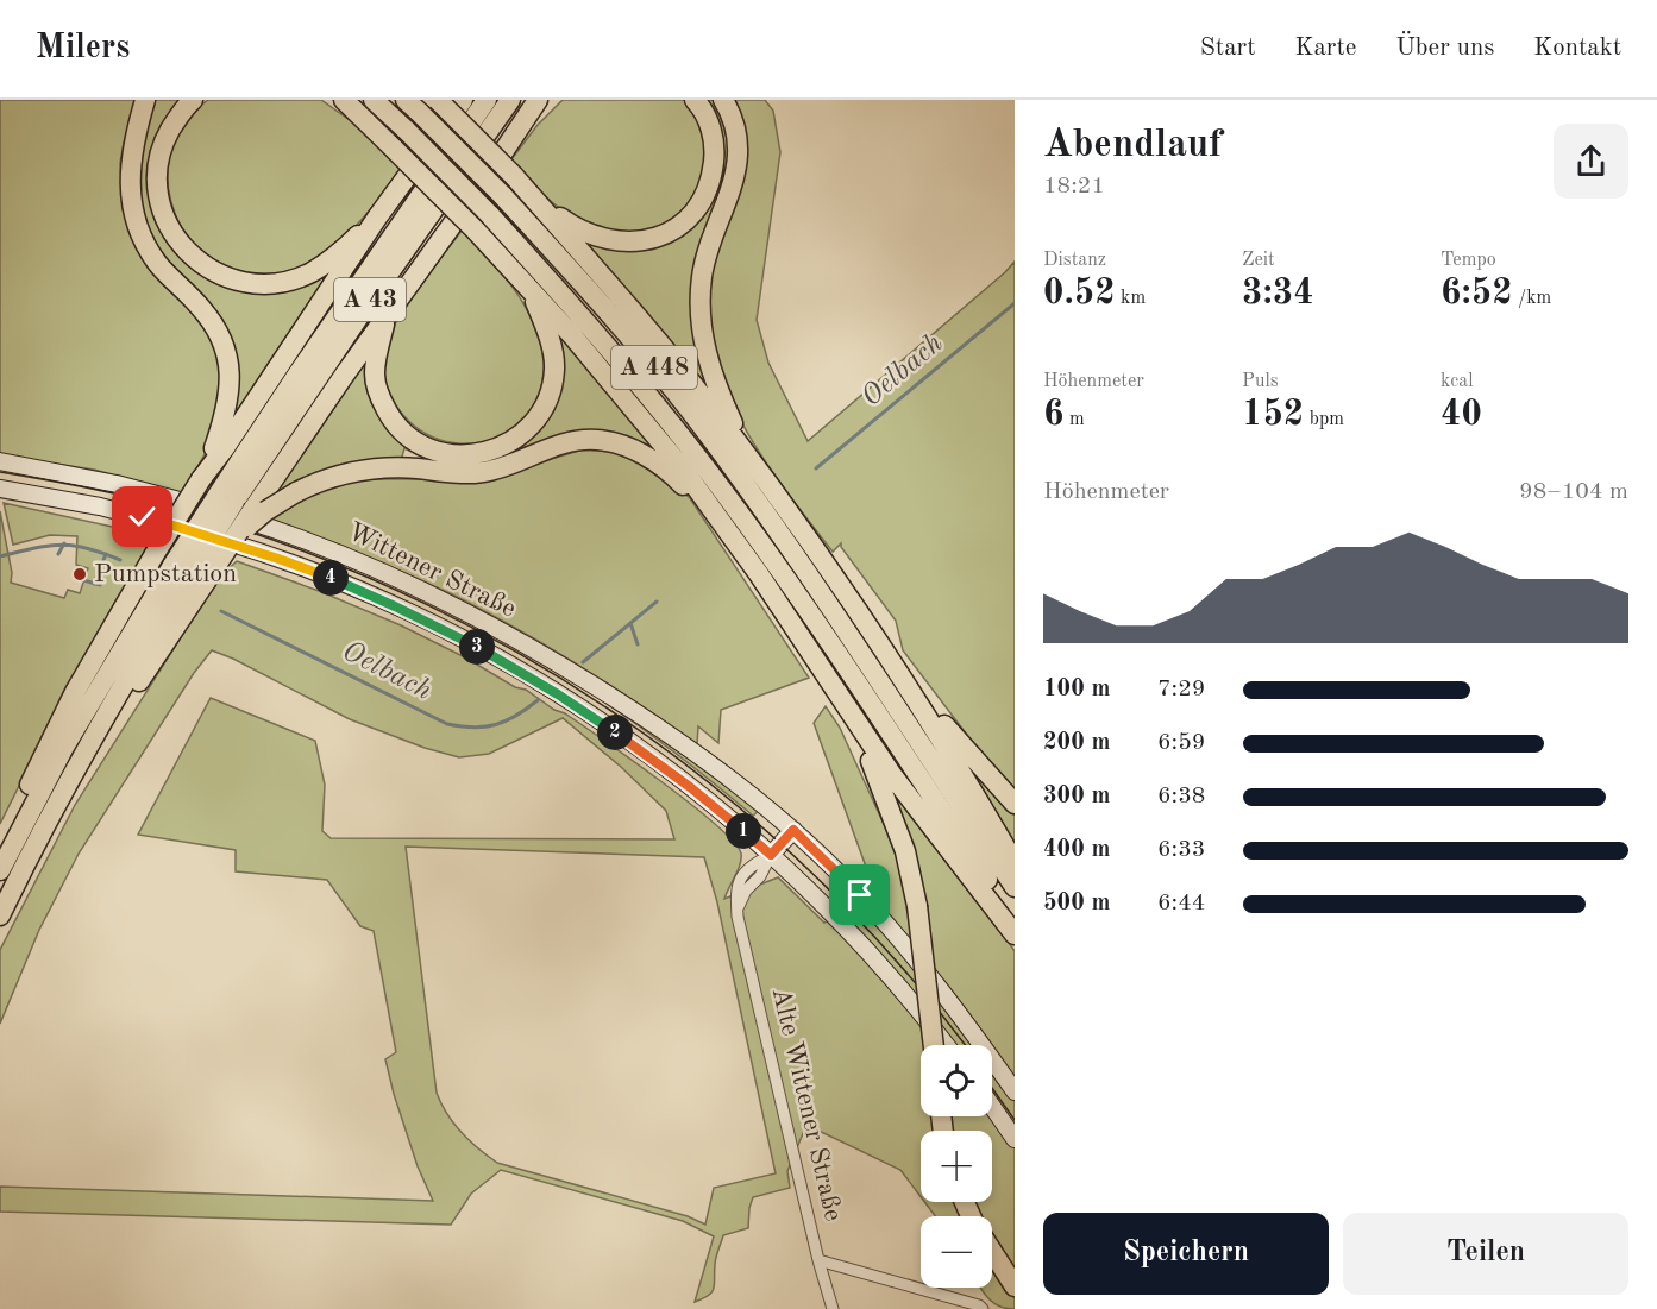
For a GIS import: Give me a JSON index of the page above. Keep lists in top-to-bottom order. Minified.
{"streets":{"highway":["A 43","A 448"],"main road":["Wittener Straße"],"street":["Alte Wittener Straße"]},"crossings":[["Wittener Straße","Alte Wittener Straße"]],"water":["Oelbach"],"places":["Pumpstation"],"page":{"header":"Milers","nav":["Start","Karte","Über uns","Kontakt"],"heading":["Abendlauf","18:21"],"stats":[["Distanz","0.52 km"],["Zeit","3:34"],["Tempo","6:52 /km"],["Höhenmeter","6 m"],["Puls","152 bpm"],["kcal","40"]],"chart":["Höhenmeter","98–104 m"],"pins":["4","3","2","1"],"list":[{"name":"100 m","note":"7:29"},{"name":"200 m","note":"6:59"},{"name":"300 m","note":"6:38"},{"name":"400 m","note":"6:33"},{"name":"500 m","note":"6:44"}],"map_buttons":["+","−"],"buttons":["Speichern","Teilen"]}}
